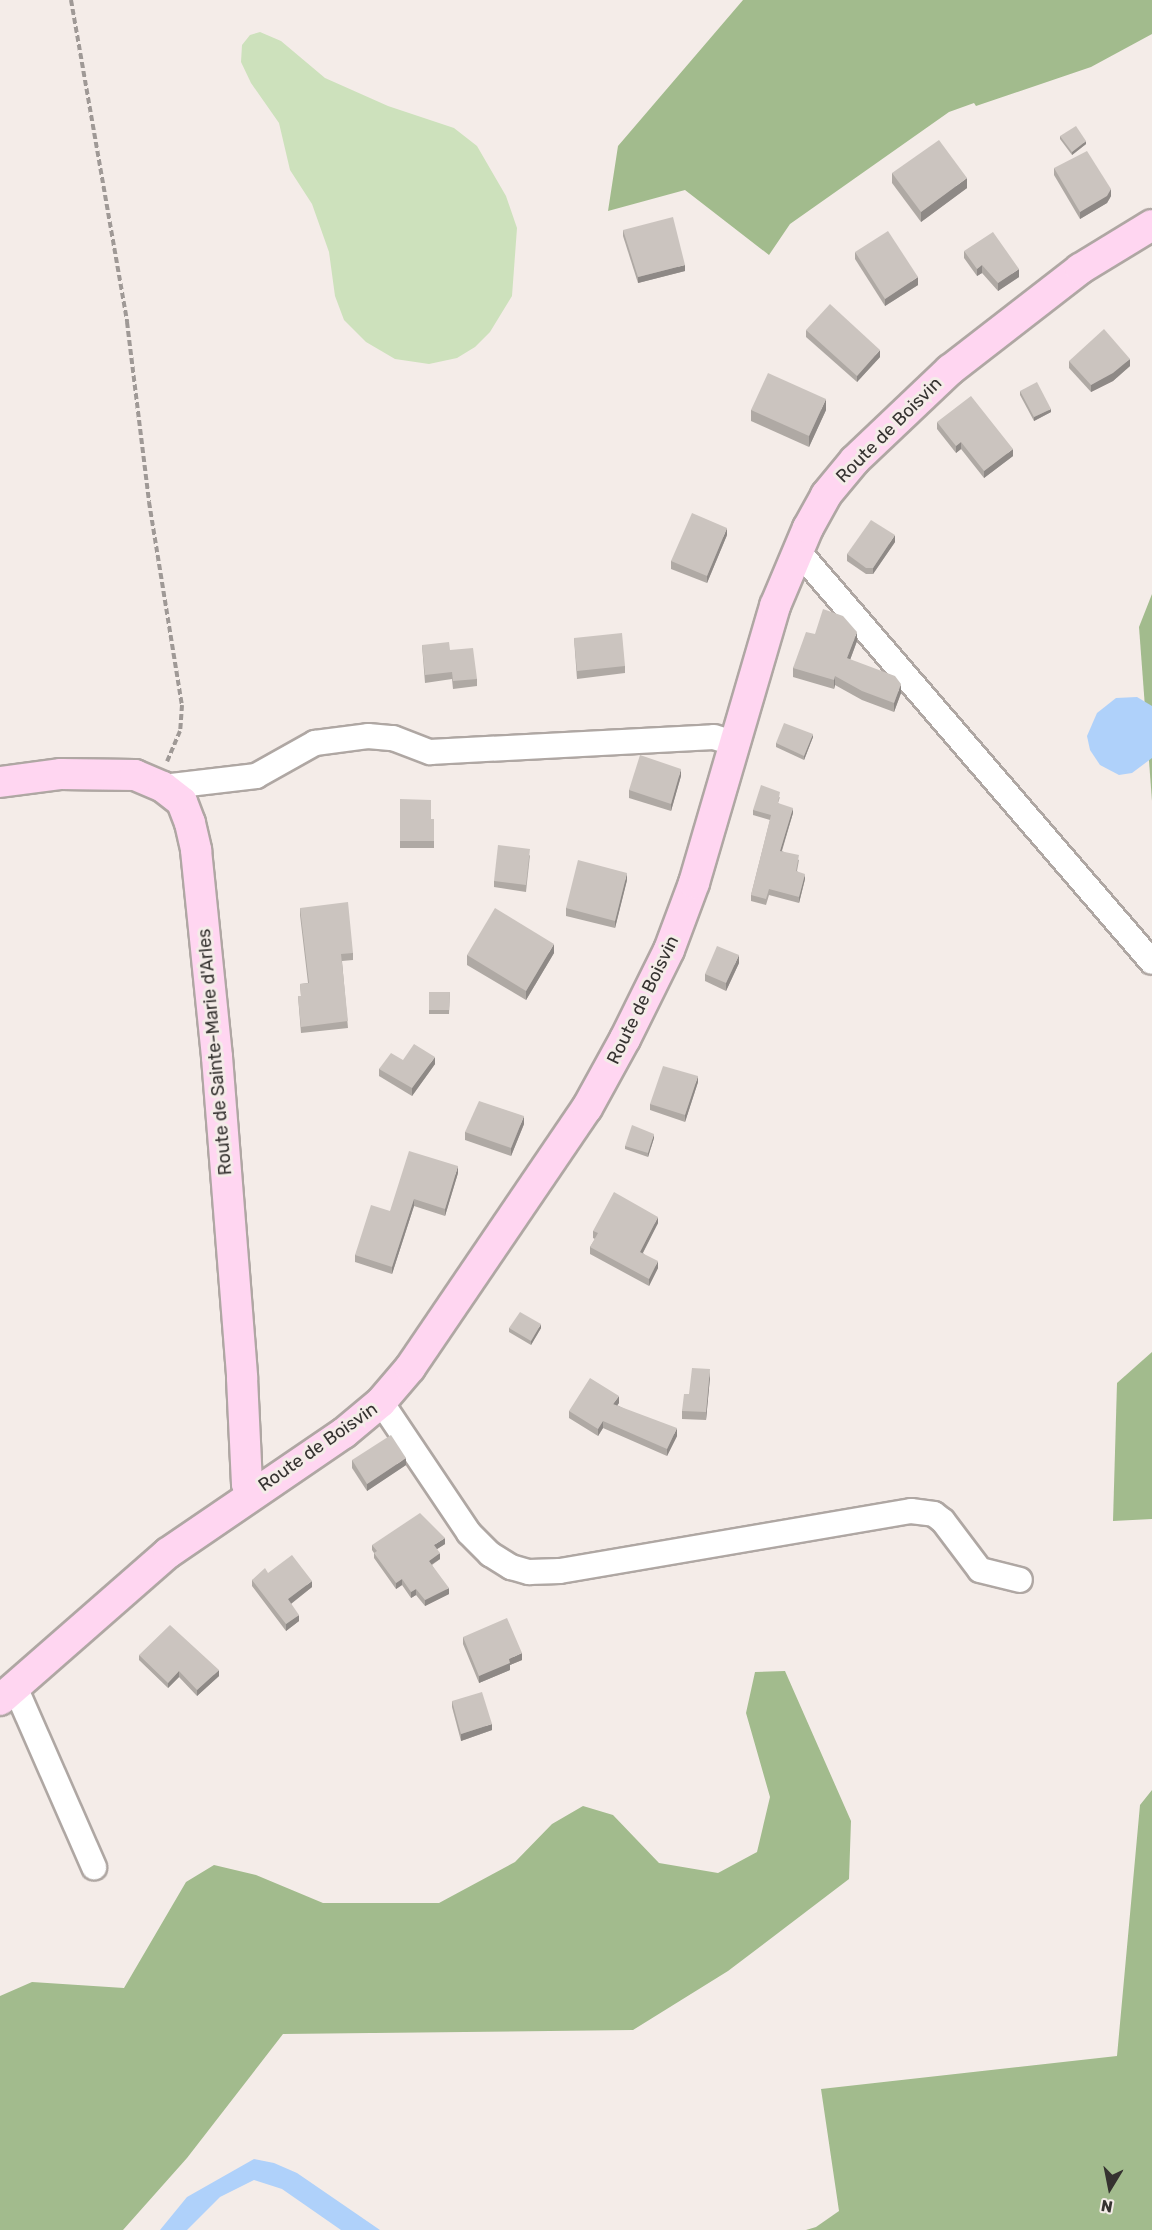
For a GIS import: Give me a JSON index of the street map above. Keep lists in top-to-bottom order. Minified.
{"streets":{"main road":["Route de Boisvin","Route de Sainte-Marie d'Arles"]},"crossings":[["Route de Boisvin","Route de Sainte-Marie d'Arles"]],"north":"bottom"}
